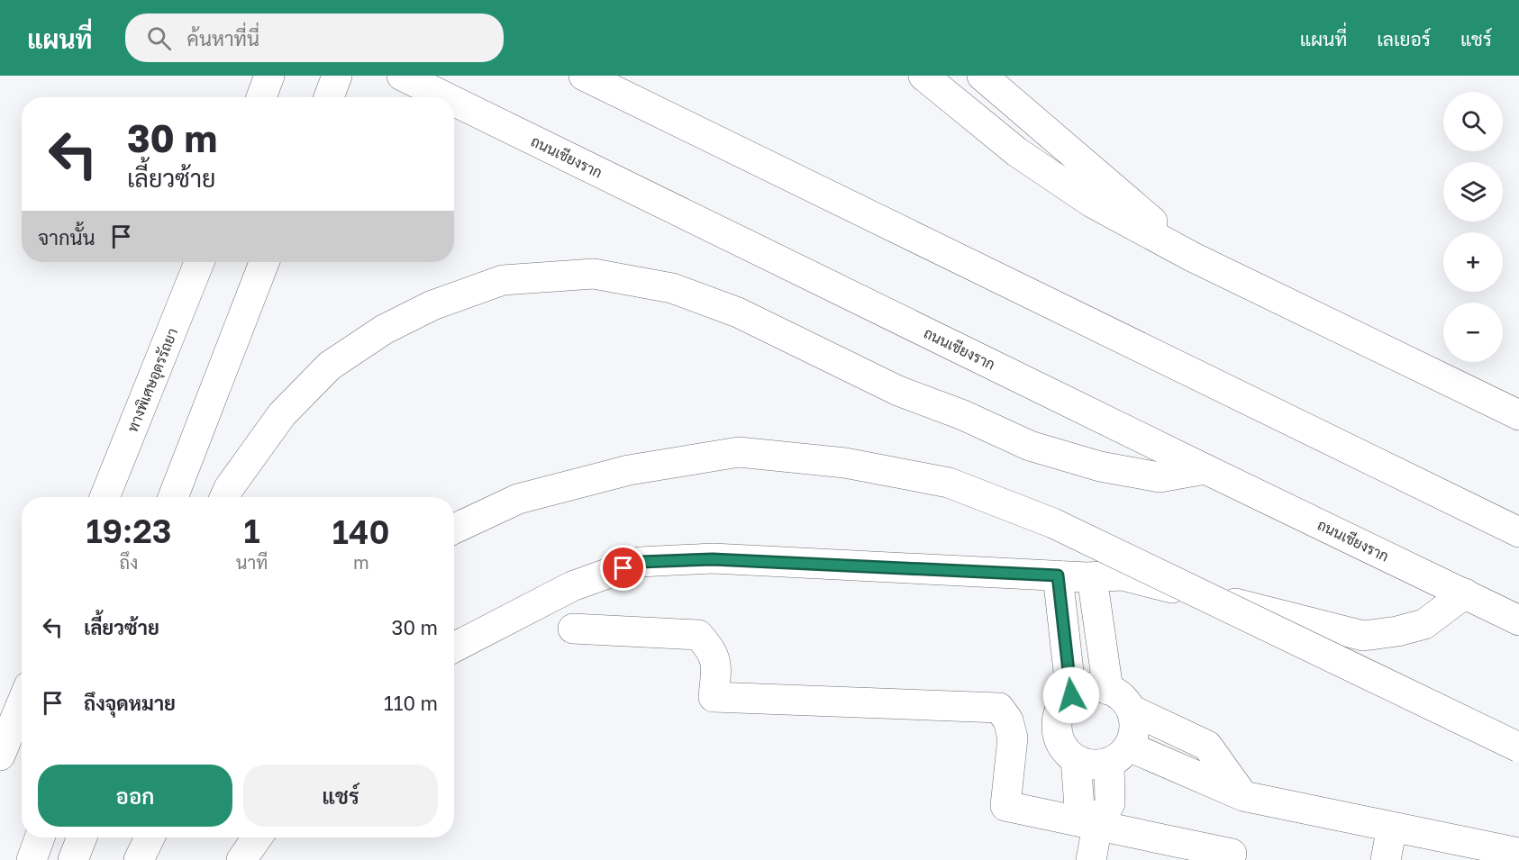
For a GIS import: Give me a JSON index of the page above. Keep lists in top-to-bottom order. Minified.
{"streets":{"main road":["ถนนเชียงราก","ทางพิเศษอุดรรัถยา"]},"page":{"header":"แผนที่","search":"ค้นหาที่นี่","nav":["แผนที่","เลเยอร์","แชร์"],"map_buttons":["+","−"],"turn":["30 m","เลี้ยวซ้าย"],"then":"จากนั้น","eta":["19:23","ถึง","1","นาที","140","m"],"list":[{"name":"เลี้ยวซ้าย","value":"30 m"},{"name":"ถึงจุดหมาย","value":"110 m"}],"buttons":["ออก","แชร์"]}}
